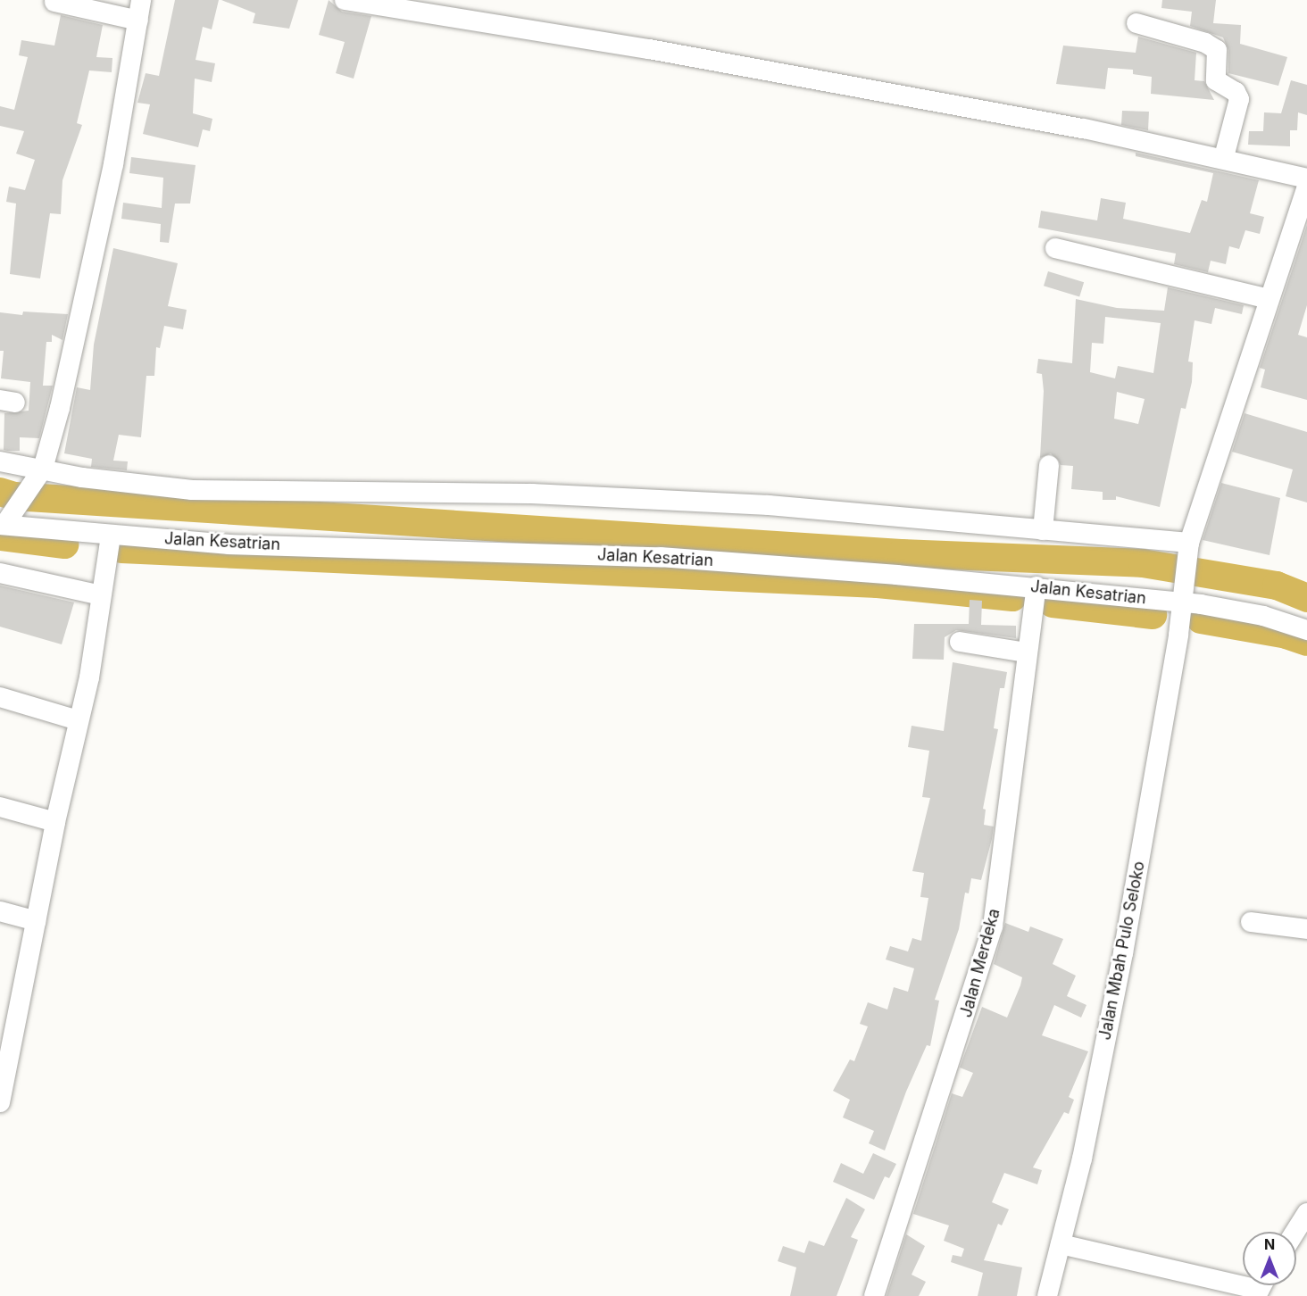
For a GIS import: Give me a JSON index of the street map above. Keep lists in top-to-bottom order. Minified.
{"streets":{"street":["Jalan Kesatrian","Jalan Mbah Pulo Seloko","Jalan Merdeka"]},"crossings":[["Jalan Kesatrian","Jalan Mbah Pulo Seloko"],["Jalan Kesatrian","Jalan Merdeka"]],"north":"top"}
